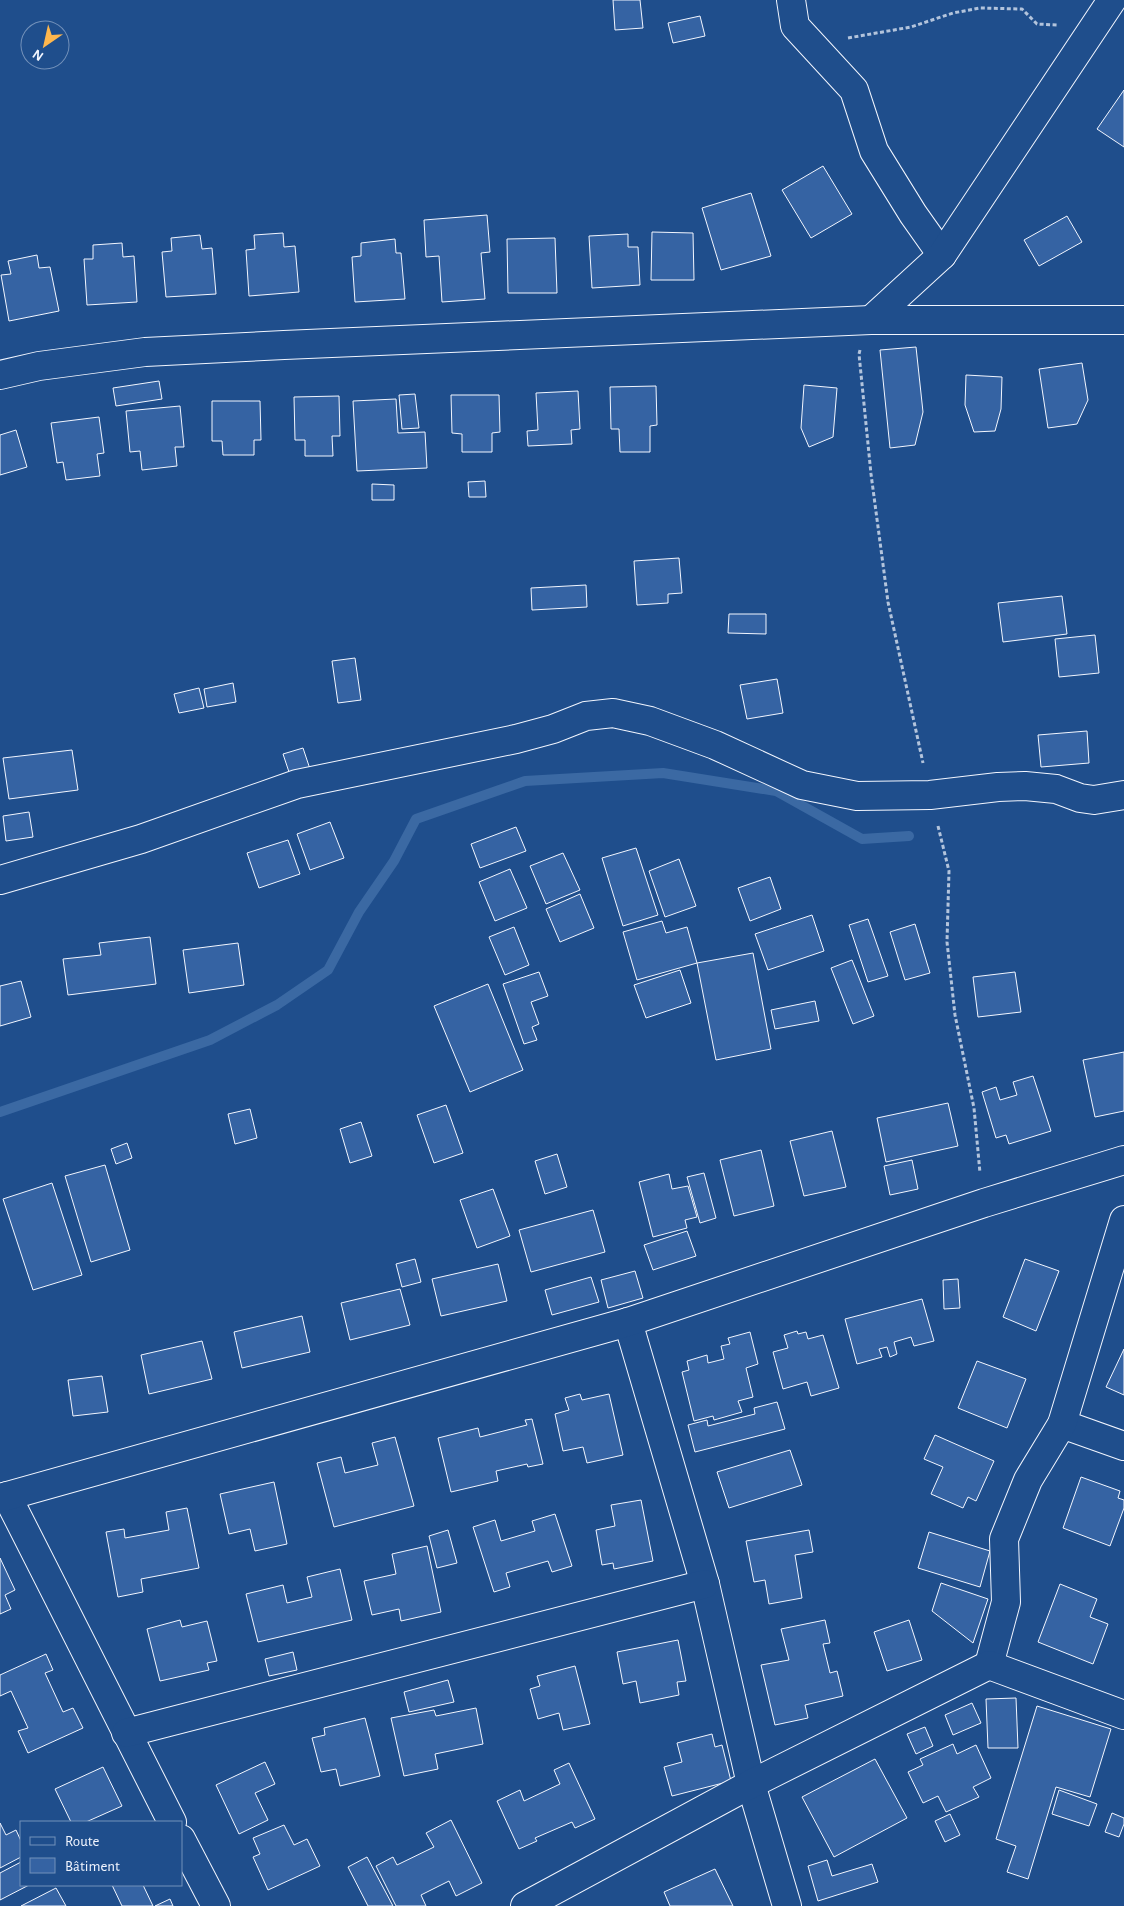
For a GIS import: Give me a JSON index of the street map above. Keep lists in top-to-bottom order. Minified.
{"legend":["Route","Bâtiment"],"north":"bottom left"}
